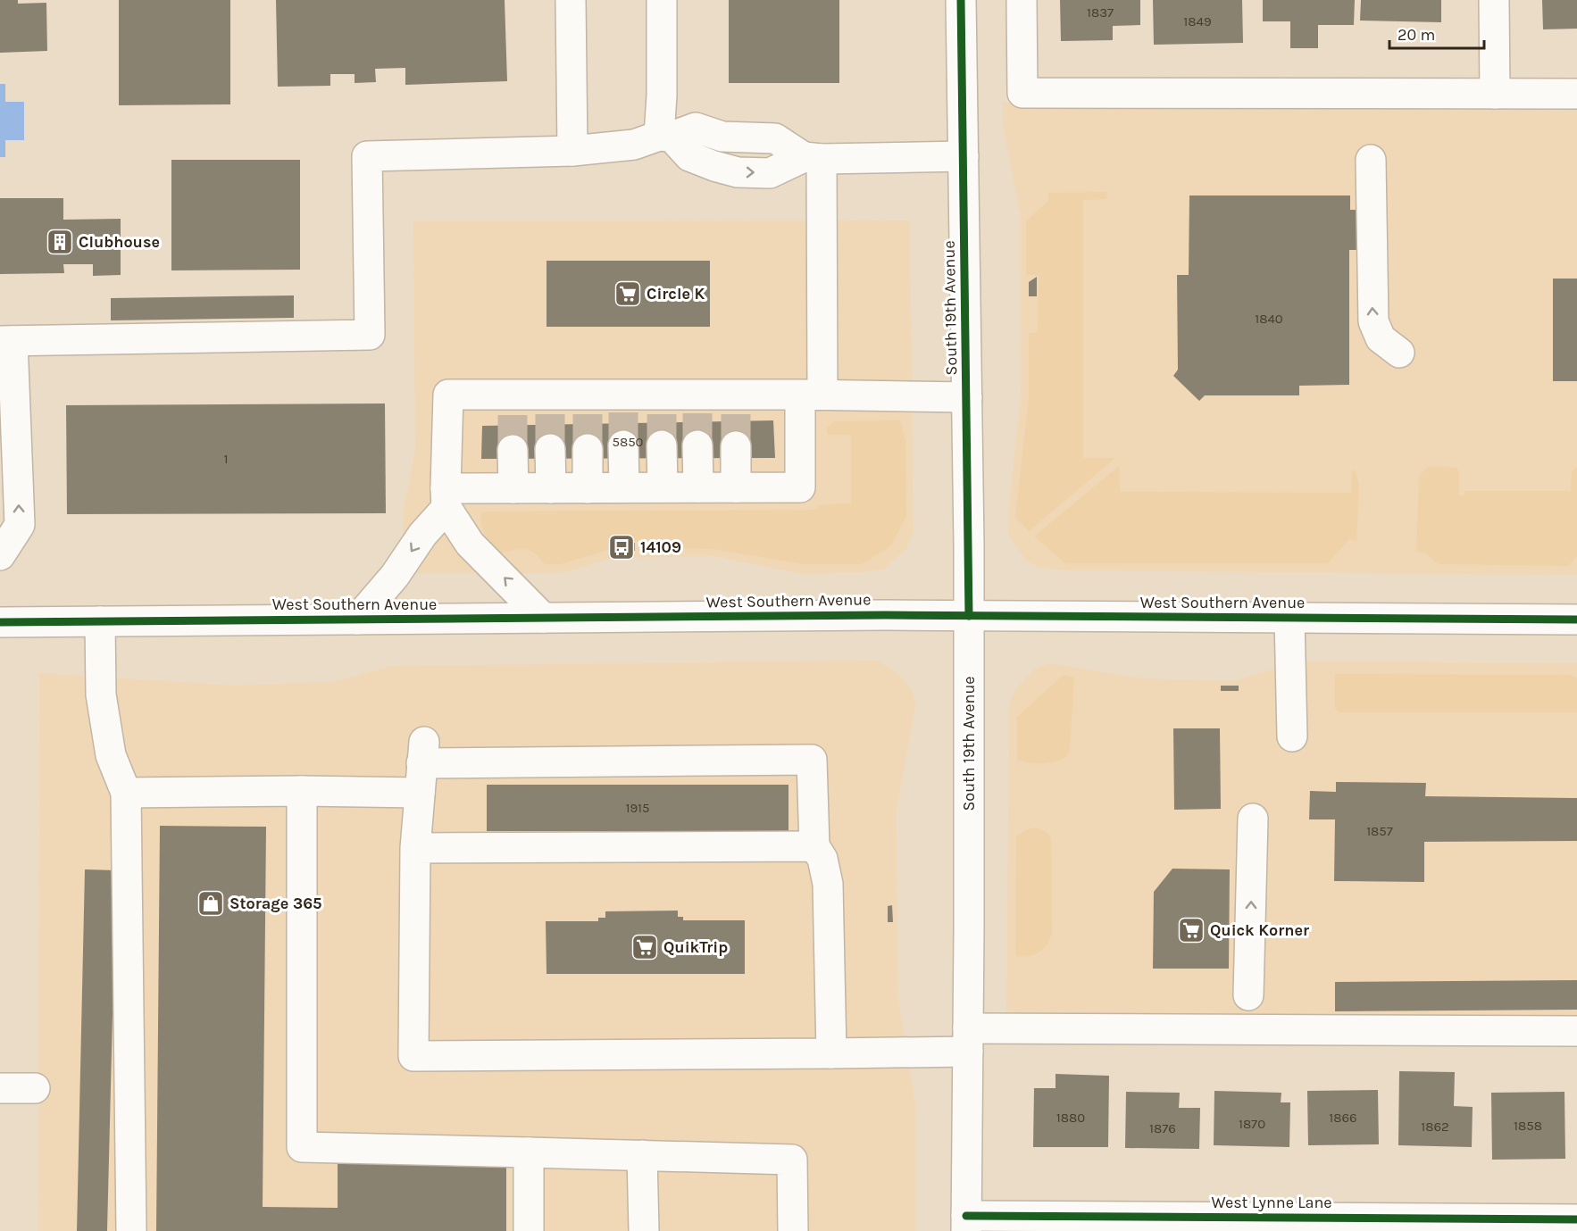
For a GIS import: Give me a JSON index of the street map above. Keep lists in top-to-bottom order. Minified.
{"streets":{"main road":["South 19th Avenue","West Southern Avenue","West Lynne Lane"]},"crossings":[["South 19th Avenue","West Southern Avenue"],["South 19th Avenue","West Lynne Lane"]],"places":{"building":["Clubhouse"],"supermarket":["Circle K","Quick Korner","QuikTrip"],"bus stop":["14109"],"shop":["Storage 365"]},"house_numbers":["1837","1849","1840","5850","1","1915","1857","1880","1866","1870","1858","1862","1876"],"scale_bar":"20 m"}
